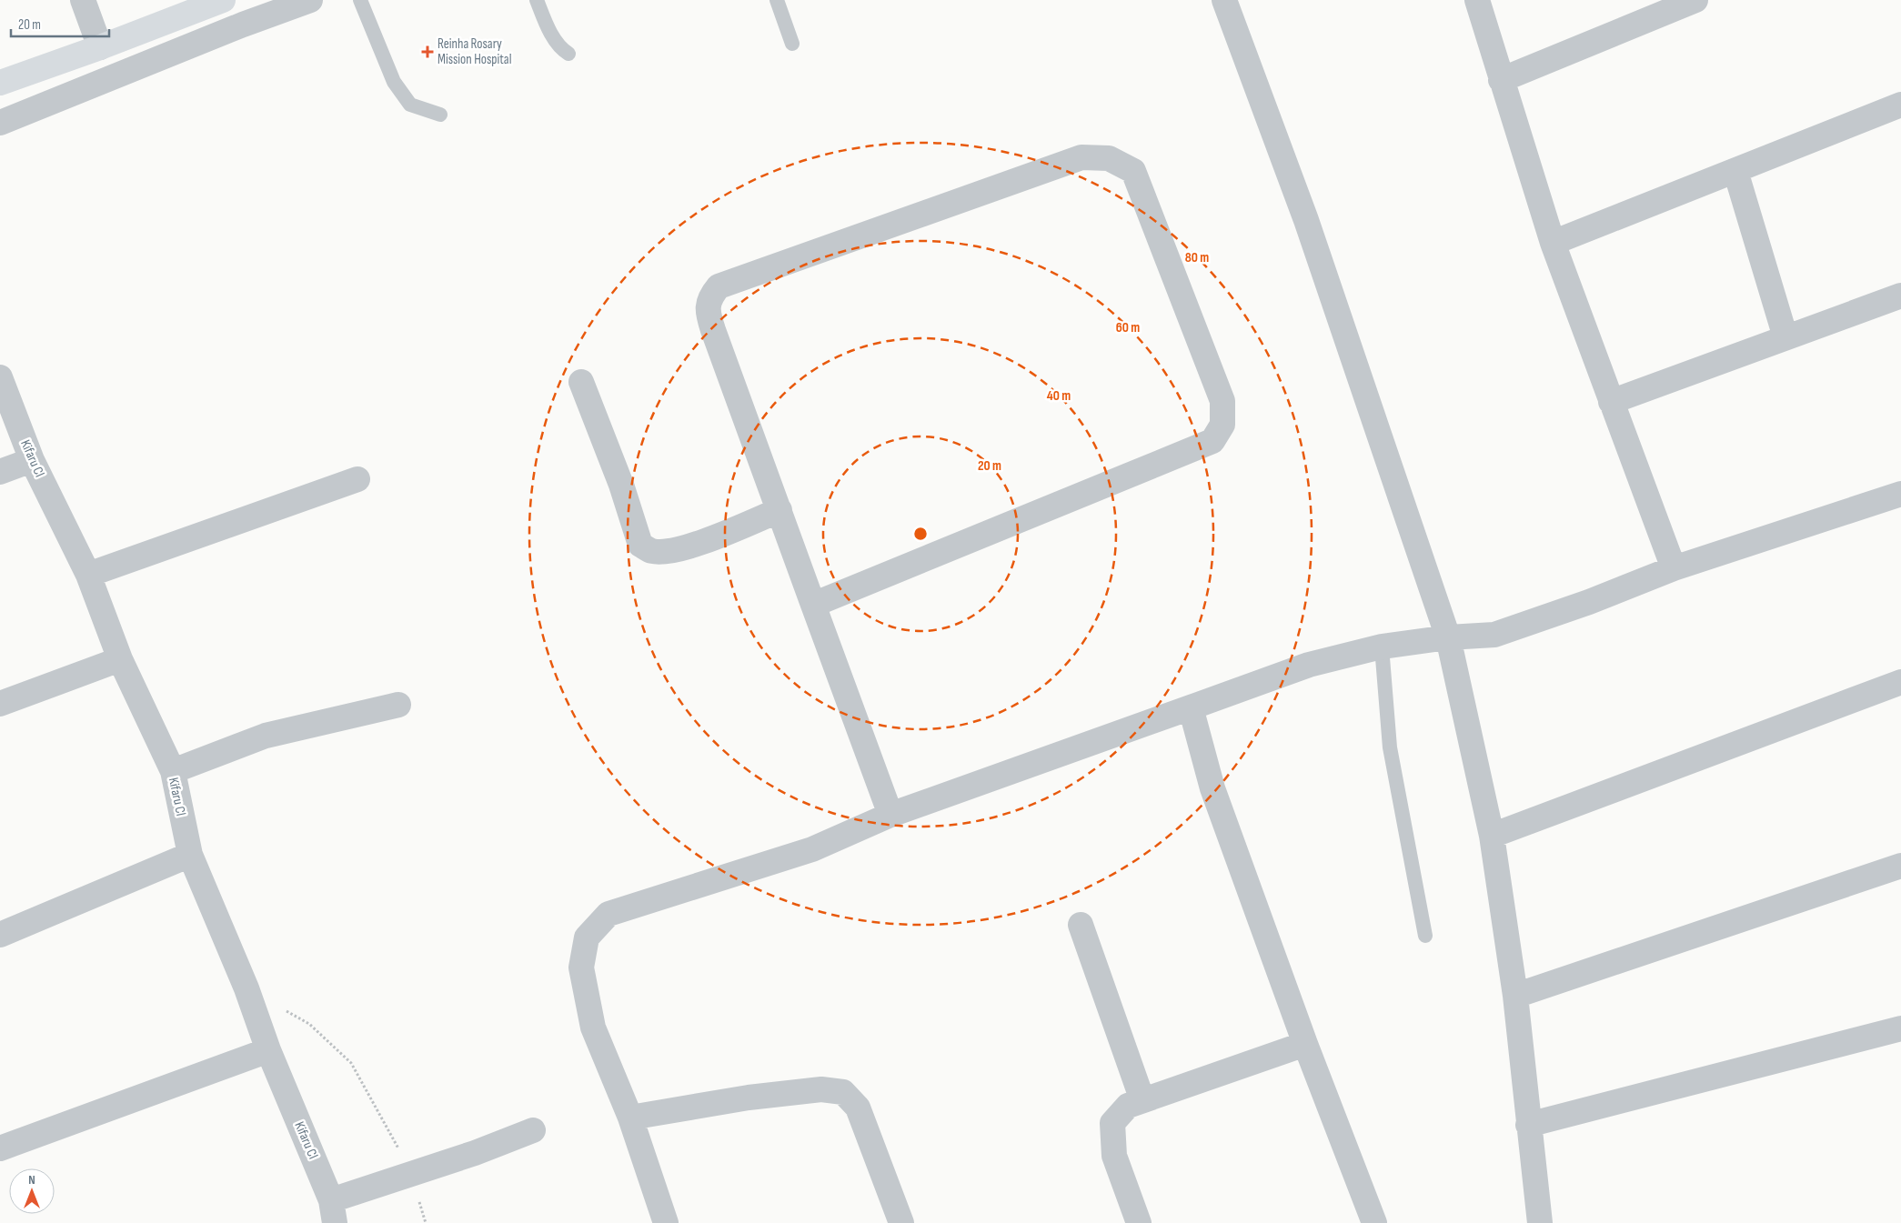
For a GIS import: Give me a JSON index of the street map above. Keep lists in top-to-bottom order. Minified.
{"streets":{"street":["Kifaru Cl"]},"places":{"health":["Reinha Rosary Mission Hospital"]},"scale_bar":"20 m","north":"top","rings":["80 m","60 m","40 m","20 m"]}
